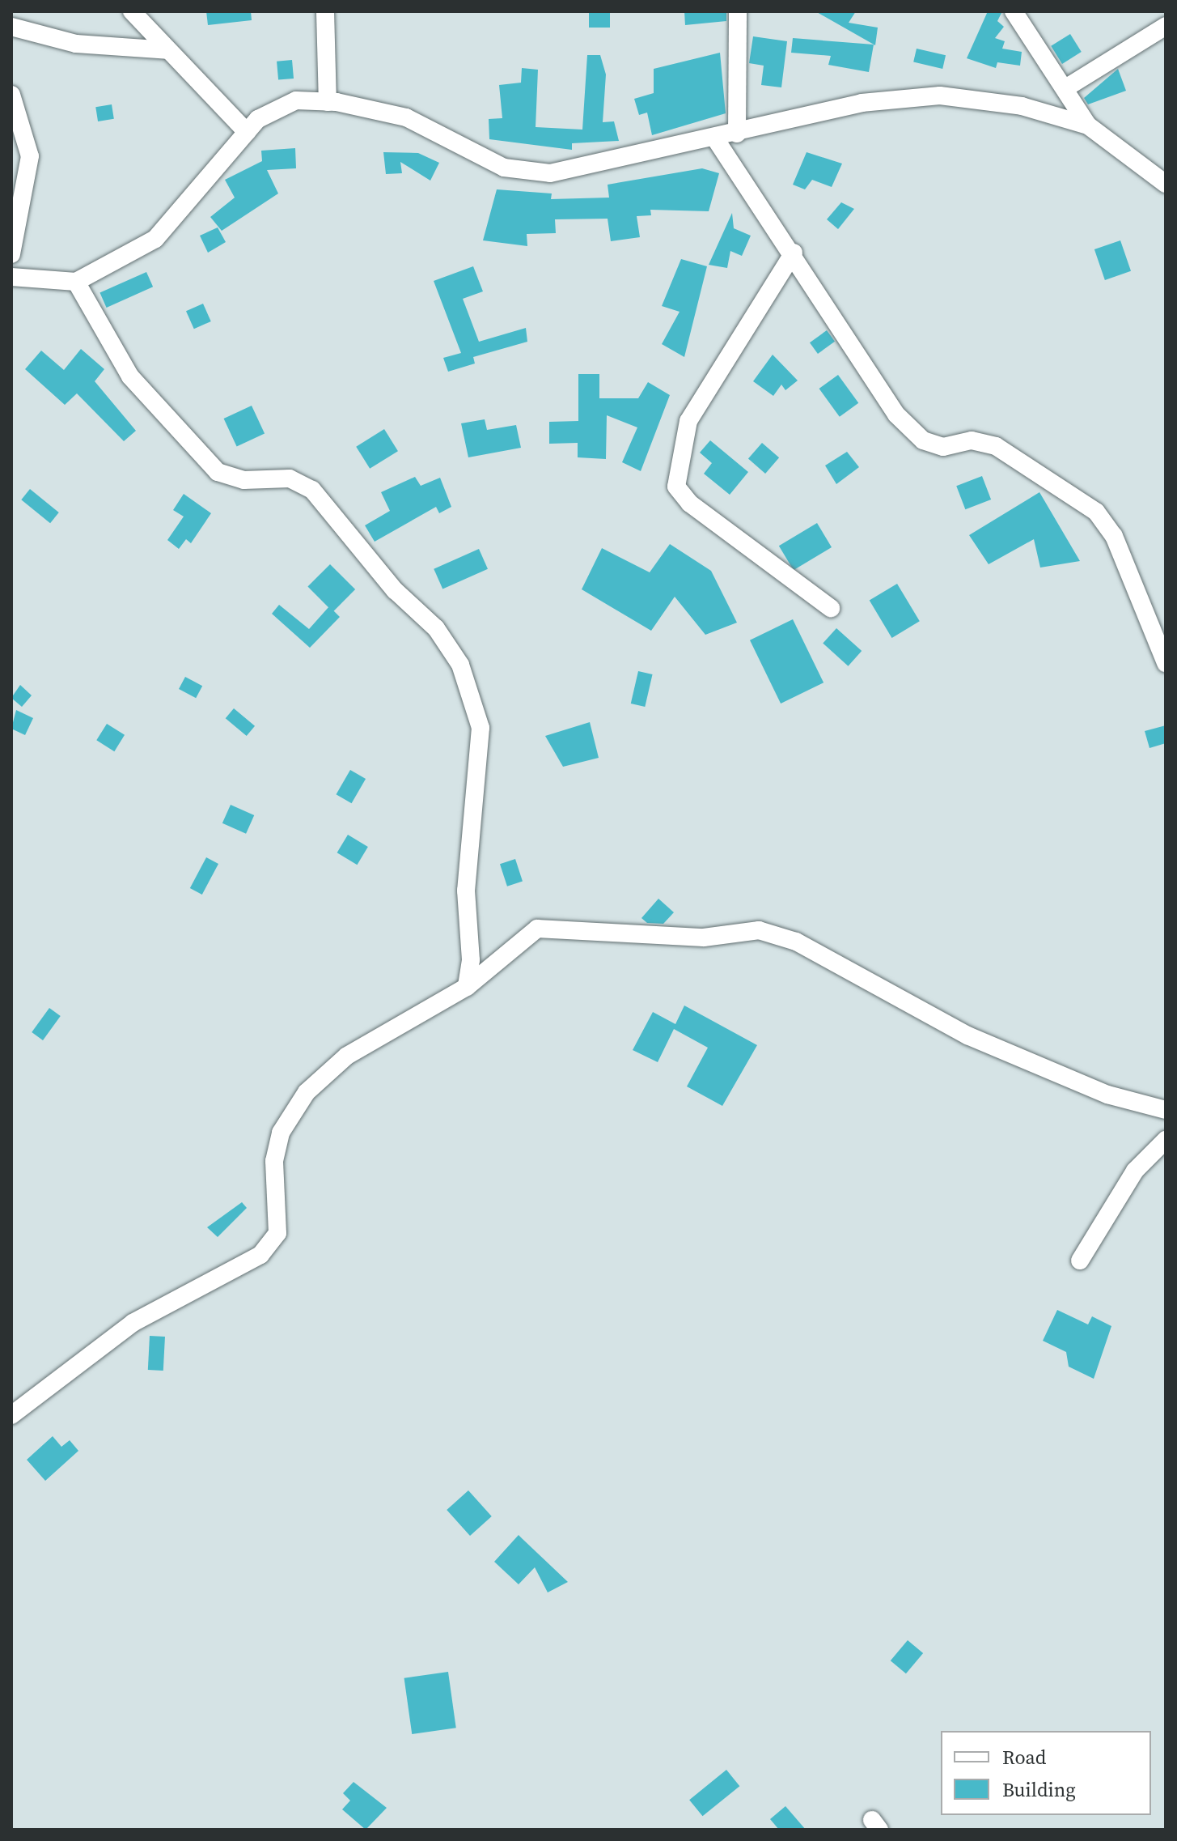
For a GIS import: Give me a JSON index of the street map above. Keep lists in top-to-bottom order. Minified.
{"legend":["Road","Building"]}
